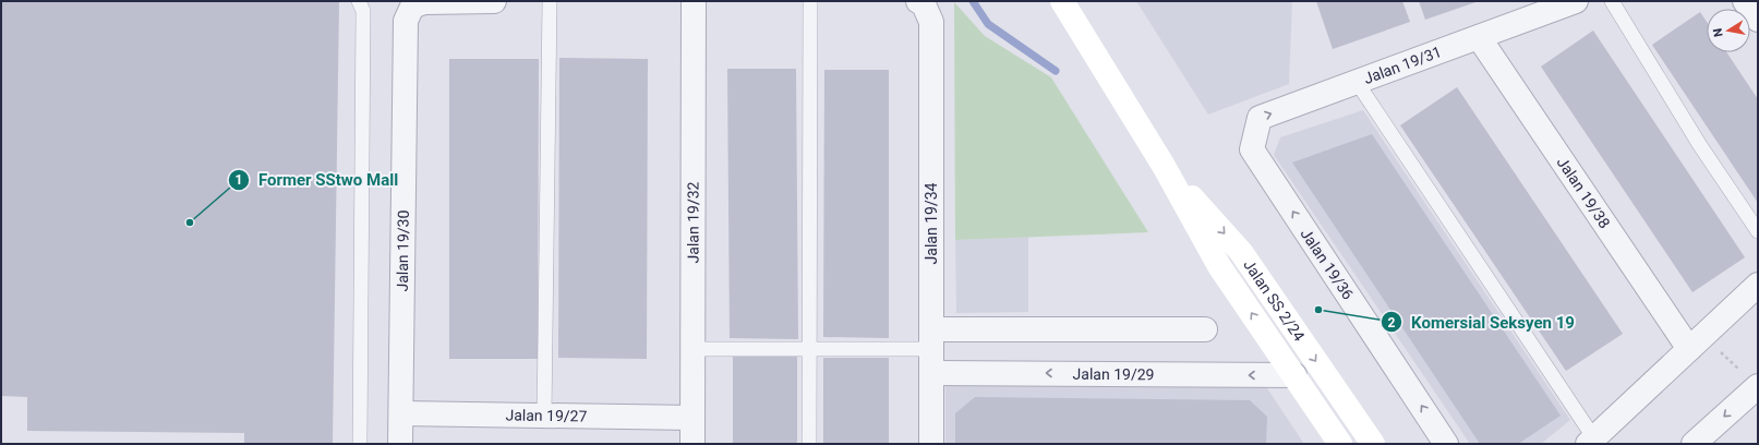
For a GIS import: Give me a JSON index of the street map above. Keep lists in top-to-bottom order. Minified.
{"streets":{"main road":["Jalan SS 2/24"],"street":["Jalan 19/31","Jalan 19/38","Jalan 19/32","Jalan 19/34","Jalan 19/30","Jalan 19/36","Jalan 19/29","Jalan 19/27"]},"crossings":[["Jalan 19/31","Jalan 19/38"],["Jalan 19/31","Jalan 19/36"],["Jalan 19/32","Jalan 19/27"],["Jalan 19/34","Jalan 19/29"],["Jalan 19/30","Jalan 19/27"],["Jalan SS 2/24","Jalan 19/29"]],"one_way":["Jalan 19/36"],"places":["Former SStwo Mall","Komersial Seksyen 19"],"north":"left"}
